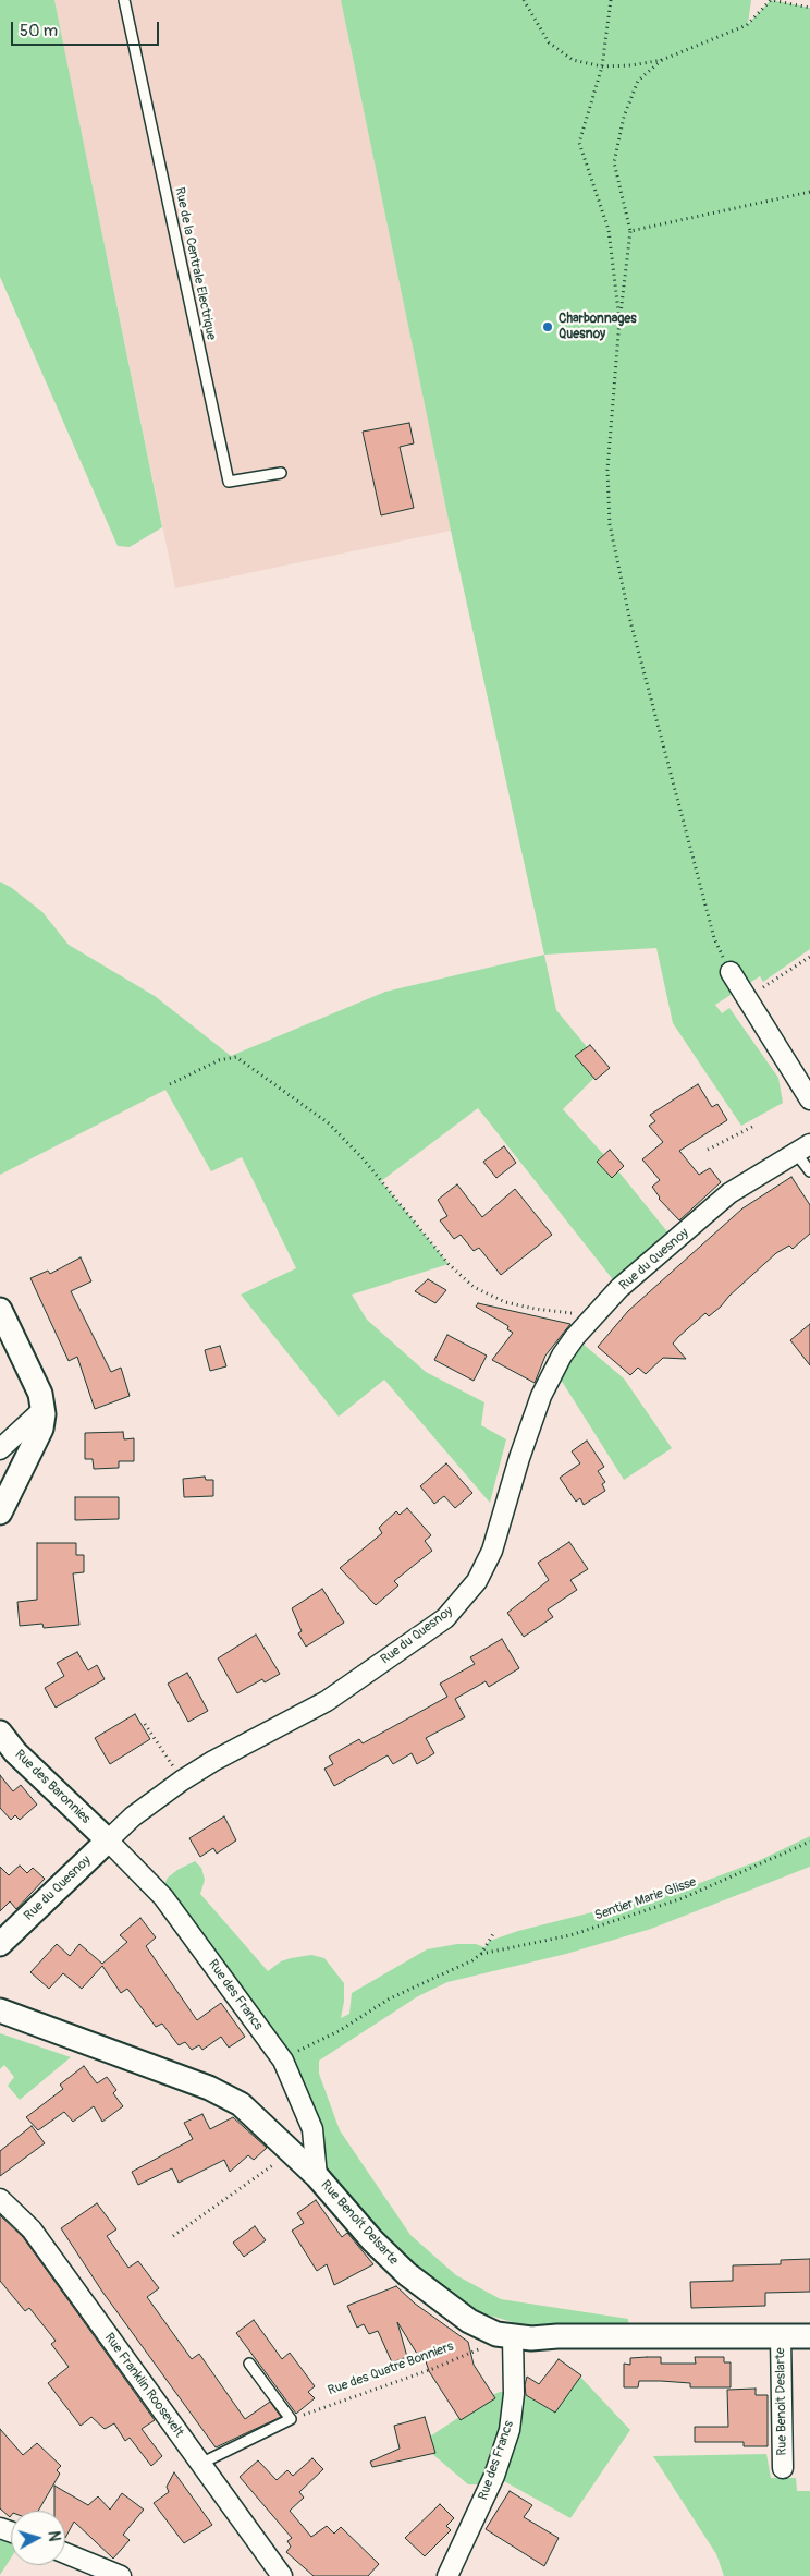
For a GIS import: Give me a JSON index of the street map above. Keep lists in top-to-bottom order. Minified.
{"streets":{"street":["Rue du Quesnoy","Rue des Baronnies","Rue des Francs","Rue Benoit Delsarte","Rue Franklin Roosevelt","Rue Benoit Deslarte"],"lane":["Rue de la Centrale Electrique"],"path":["Sentier Marie Glisse","Rue des Quatre Bonniers"]},"crossings":[["Rue du Quesnoy","Rue des Baronnies"],["Rue du Quesnoy","Rue des Francs"],["Rue des Baronnies","Rue des Francs"],["Sentier Marie Glisse","Rue des Francs"],["Rue des Francs","Rue Benoit Delsarte"],["Rue des Francs","Rue des Quatre Bonniers"],["Rue Benoit Delsarte","Rue des Quatre Bonniers"],["Rue Benoit Delsarte","Rue Benoit Deslarte"]],"places":["Charbonnages Quesnoy"],"scale_bar":"50 m","north":"right"}
